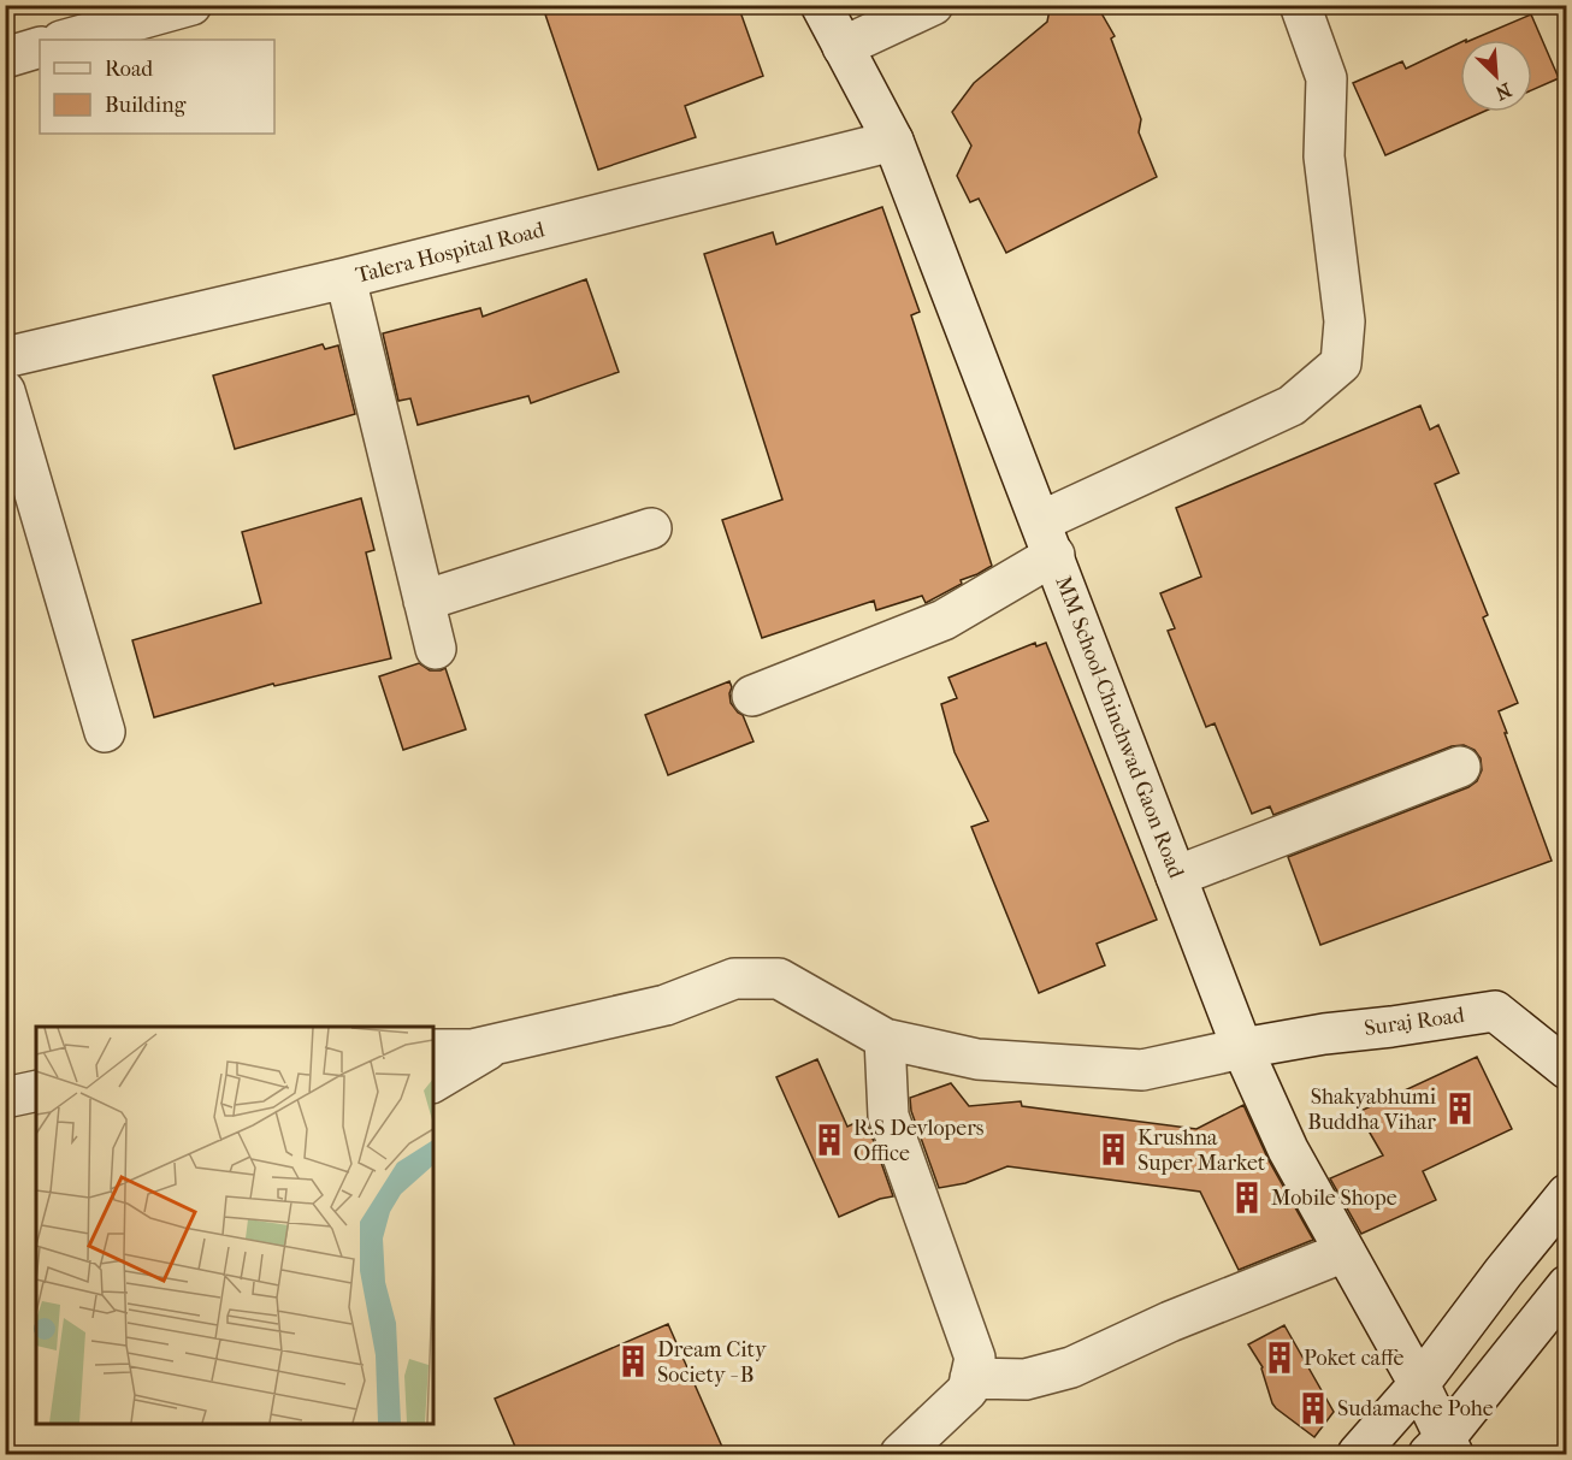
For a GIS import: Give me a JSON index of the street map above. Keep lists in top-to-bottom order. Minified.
{"streets":{"street":["Talera Hospital Road","MM School-Chinchwad Gaon Road","Suraj Road"]},"crossings":[["Talera Hospital Road","MM School-Chinchwad Gaon Road"],["MM School-Chinchwad Gaon Road","Suraj Road"]],"places":{"building":["Shakyabhumi Buddha Vihar","R.S Devlopers Office","Krushna Super Market","Mobile Shope","Poket caffe","Dream City Society - B","Sudamache Pohe"]},"legend":["Road","Building"],"north":"bottom right"}
